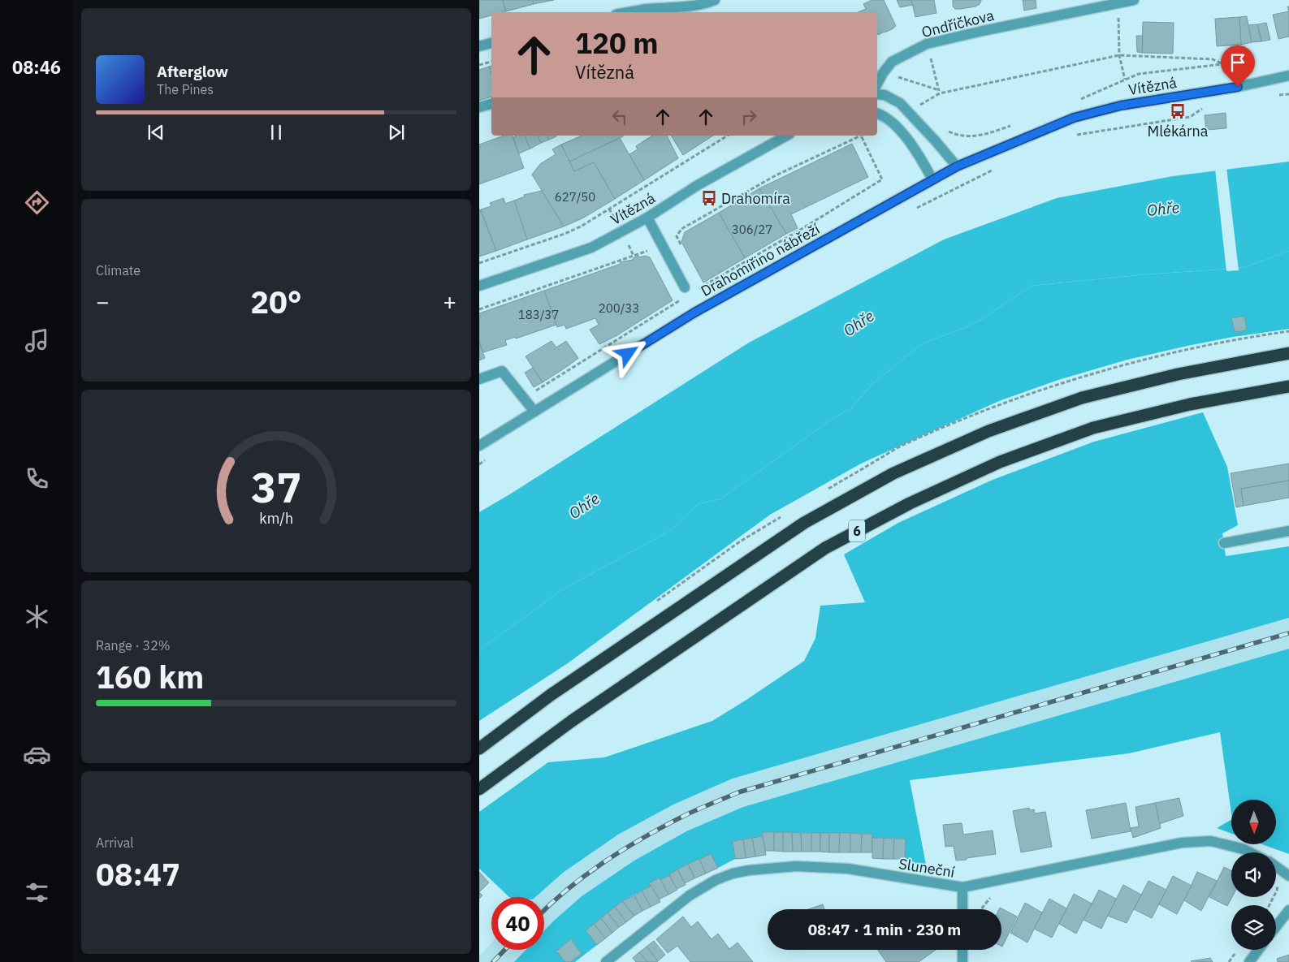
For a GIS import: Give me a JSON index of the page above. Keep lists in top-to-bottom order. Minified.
{"streets":{"highway":["6"],"street":["Ondříčkova","Vítězná","Drahomířino nábřeží","Sluneční"]},"crossings":[["Vítězná","Drahomířino nábřeží"]],"water":["Ohře"],"places":{"bus stop":["Mlékárna","Drahomíra"]},"house_numbers":["627/50","306/27","200/33","183/37"],"north":"bottom","page":{"tabs":"08:46","turn":["120 m","Vítězná"],"song":["Afterglow","The Pines"],"tile":["Climate",["Range · 32%","160 km"],["Arrival","08:47"]],"heat":["−","20°","+"],"limit":"40","trip":"08:47 · 1 min · 230 m","gauge":["37","km/h"]}}
